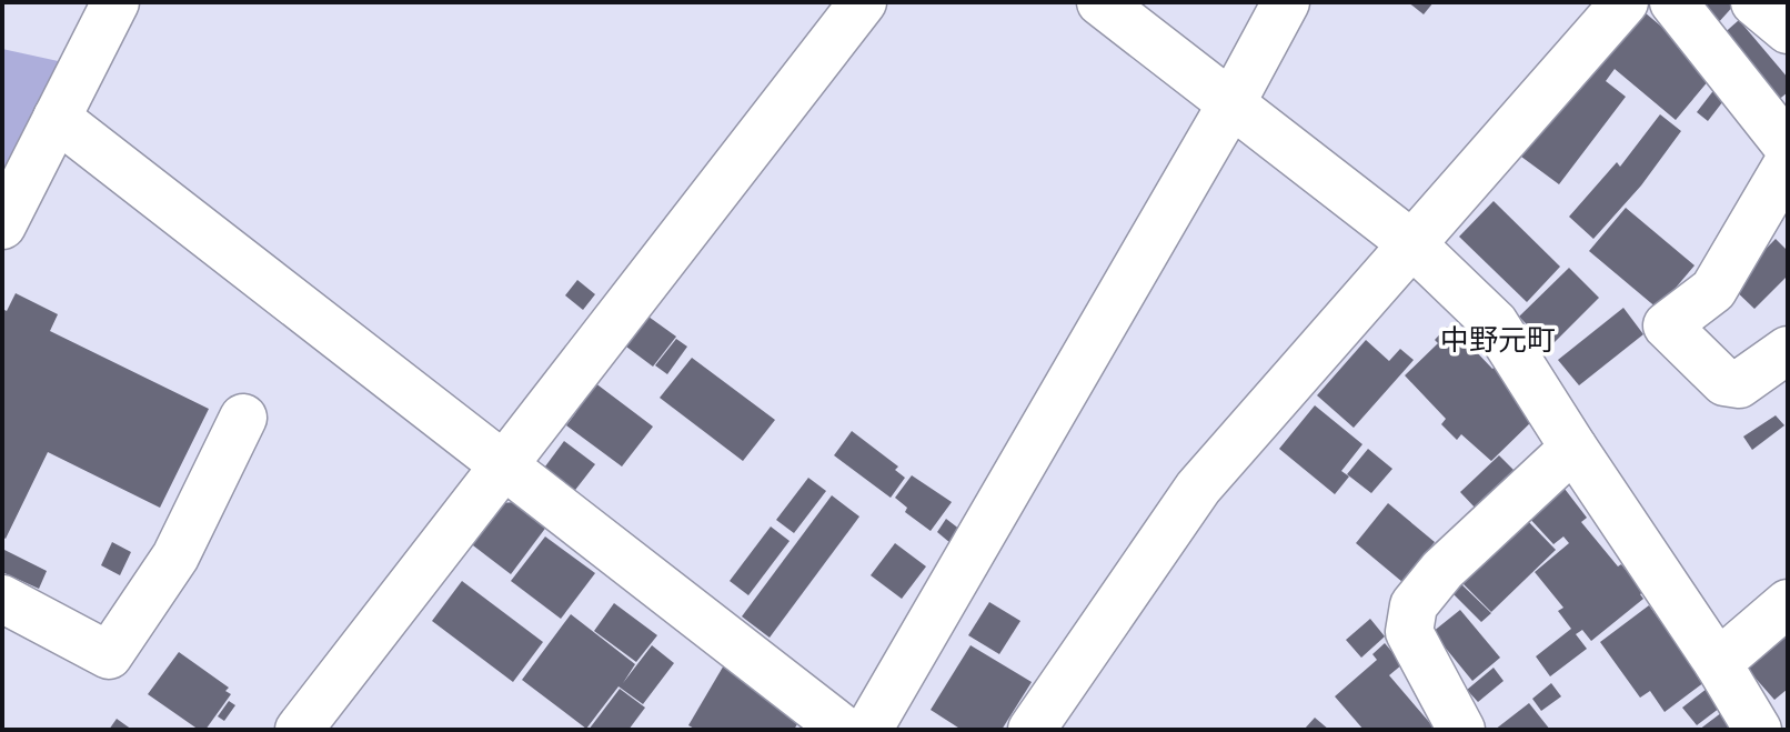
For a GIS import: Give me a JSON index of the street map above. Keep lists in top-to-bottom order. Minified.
{"districts":["中野元町"]}
